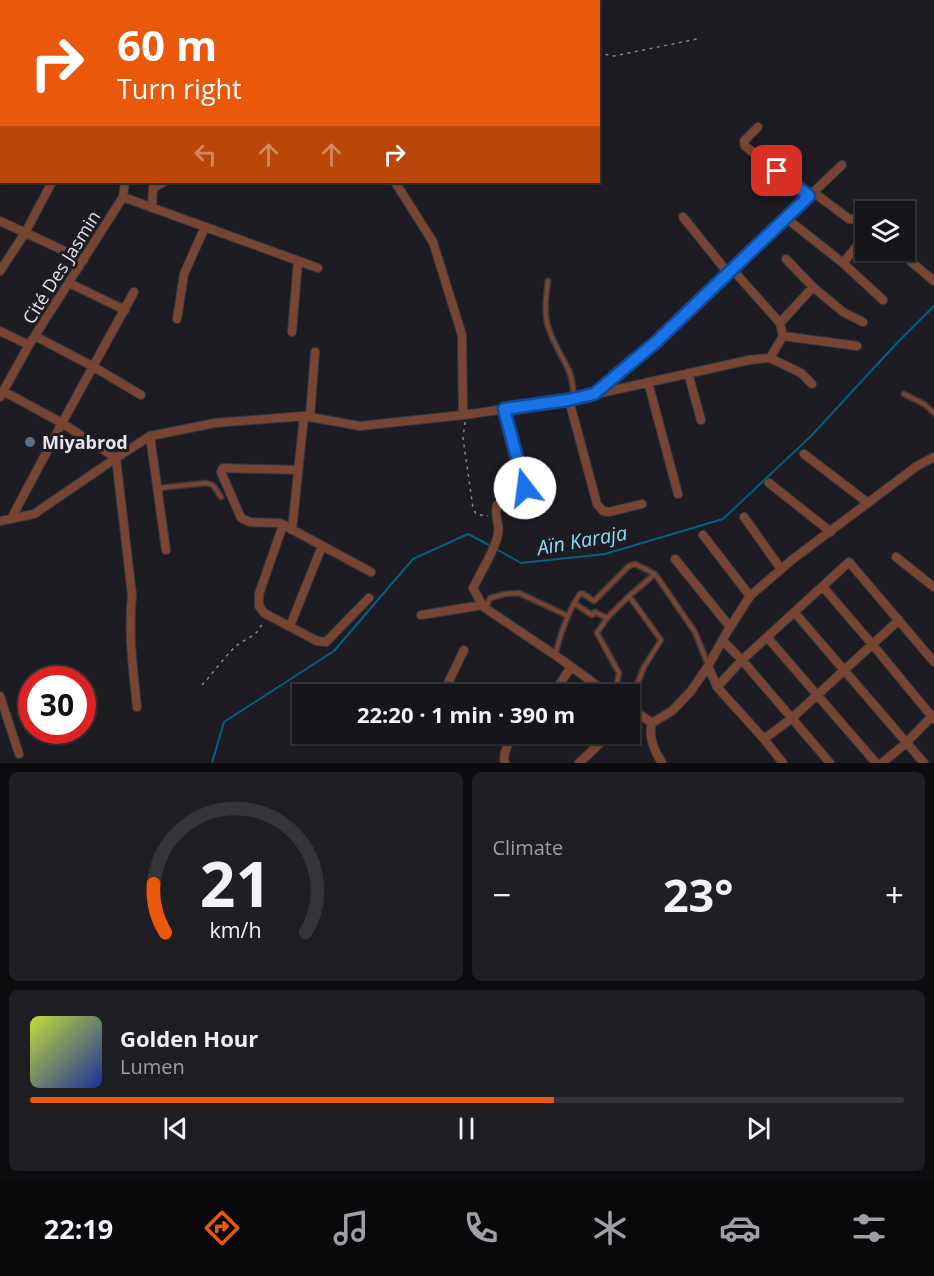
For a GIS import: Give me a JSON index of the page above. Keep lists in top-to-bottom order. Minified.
{"streets":{"street":["Cité Des Jasmin"]},"water":["Aïn Karaja"],"places":["Miyabrod"],"page":{"turn":["60 m","Turn right"],"limit":"30","trip":"22:20 · 1 min · 390 m","tile":"Climate","heat":["−","23°","+"],"song":["Golden Hour","Lumen"],"tabs":"22:19","gauge":["21","km/h"]}}
